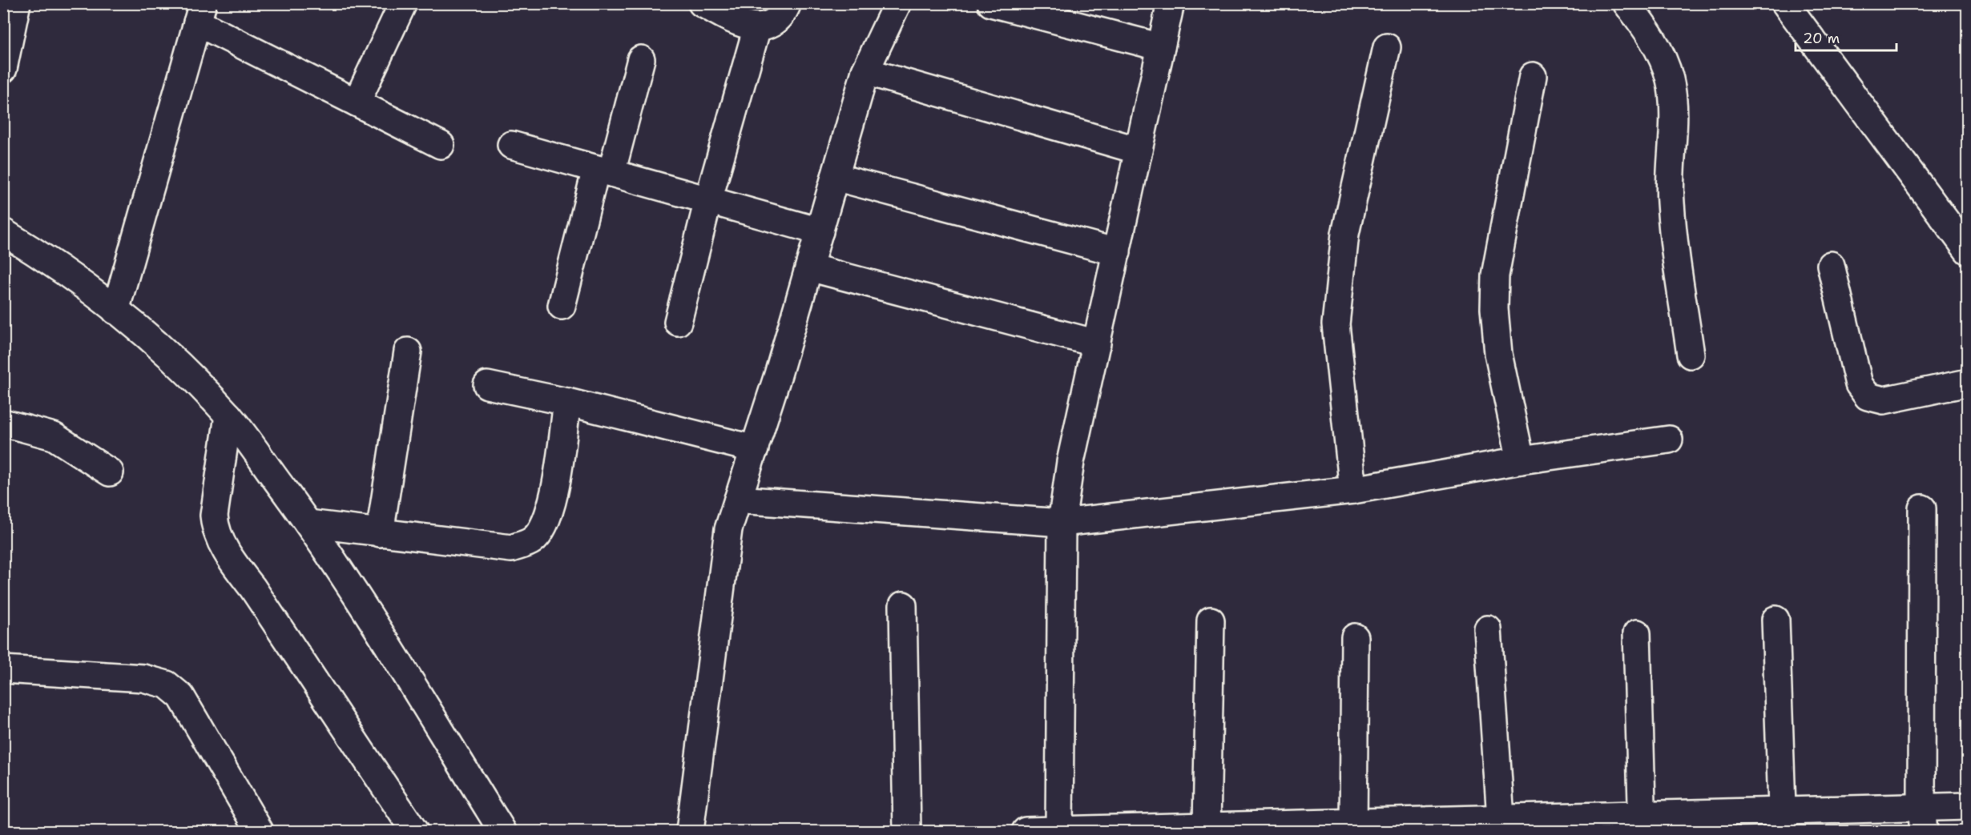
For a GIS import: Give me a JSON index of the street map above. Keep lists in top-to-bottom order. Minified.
{"scale_bar":"20 m"}
